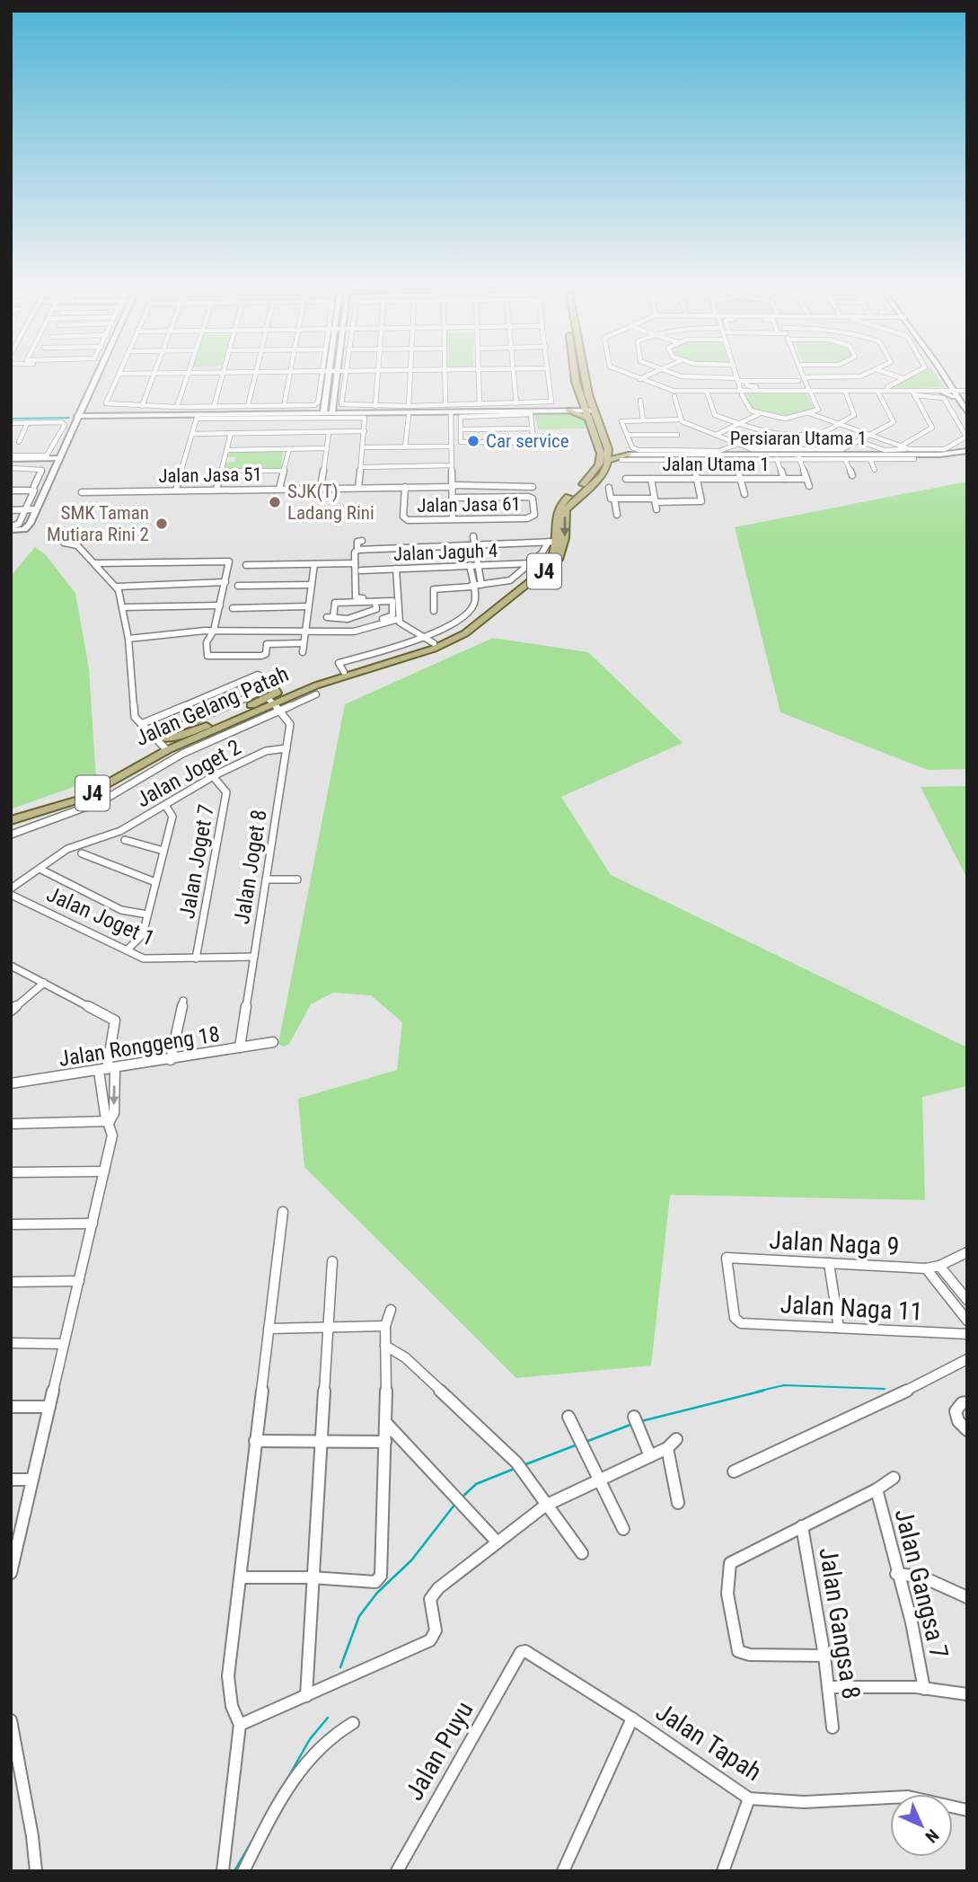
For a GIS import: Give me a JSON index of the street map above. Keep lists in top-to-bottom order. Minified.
{"streets":{"main road":["J4","Jalan Gelang Patah"],"street":["Persiaran Utama 1","Jalan Utama 1","Jalan Jasa 51","Jalan Jasa 61","Jalan Jaguh 4","Jalan Joget 2","Jalan Joget 7","Jalan Joget 8","Jalan Joget 1","Jalan Ronggeng 18","Jalan Naga 9","Jalan Naga 11","Jalan Gangsa 7","Jalan Gangsa 8","Jalan Tapah","Jalan Puyu"]},"crossings":[["Jalan Jasa 51","Jalan Jasa 61"],["J4","Jalan Gelang Patah"],["Jalan Gelang Patah","Jalan Joget 8"],["Jalan Joget 2","Jalan Joget 7"],["Jalan Joget 2","Jalan Joget 8"],["Jalan Joget 7","Jalan Joget 1"],["Jalan Joget 8","Jalan Joget 1"],["Jalan Joget 8","Jalan Ronggeng 18"],["Jalan Naga 9","Jalan Naga 11"],["Jalan Tapah","Jalan Puyu"]],"places":["Car service","SJK(T) Ladang Rini","SMK Taman Mutiara Rini 2"],"north":"bottom right"}
